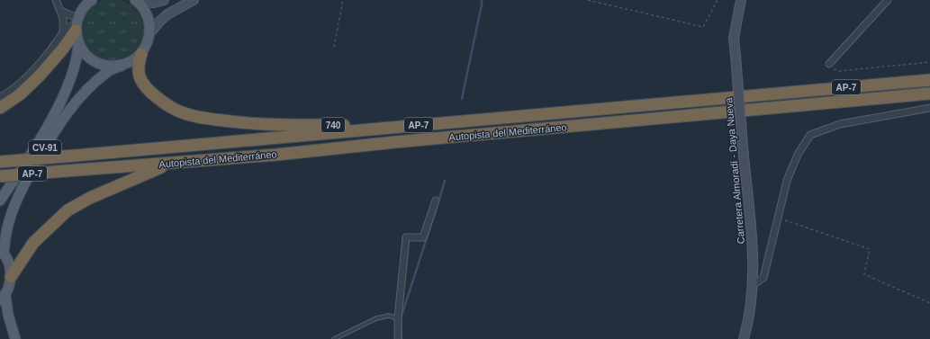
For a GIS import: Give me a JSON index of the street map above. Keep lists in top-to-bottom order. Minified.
{"streets":{"highway":["AP-7","740","Autopista del Mediterráneo"],"main road":["CV-91"],"street":["Carretera Almoradí - Daya Nueva"]},"crossings":[["740","Autopista del Mediterráneo"],["740","CV-91"]]}
